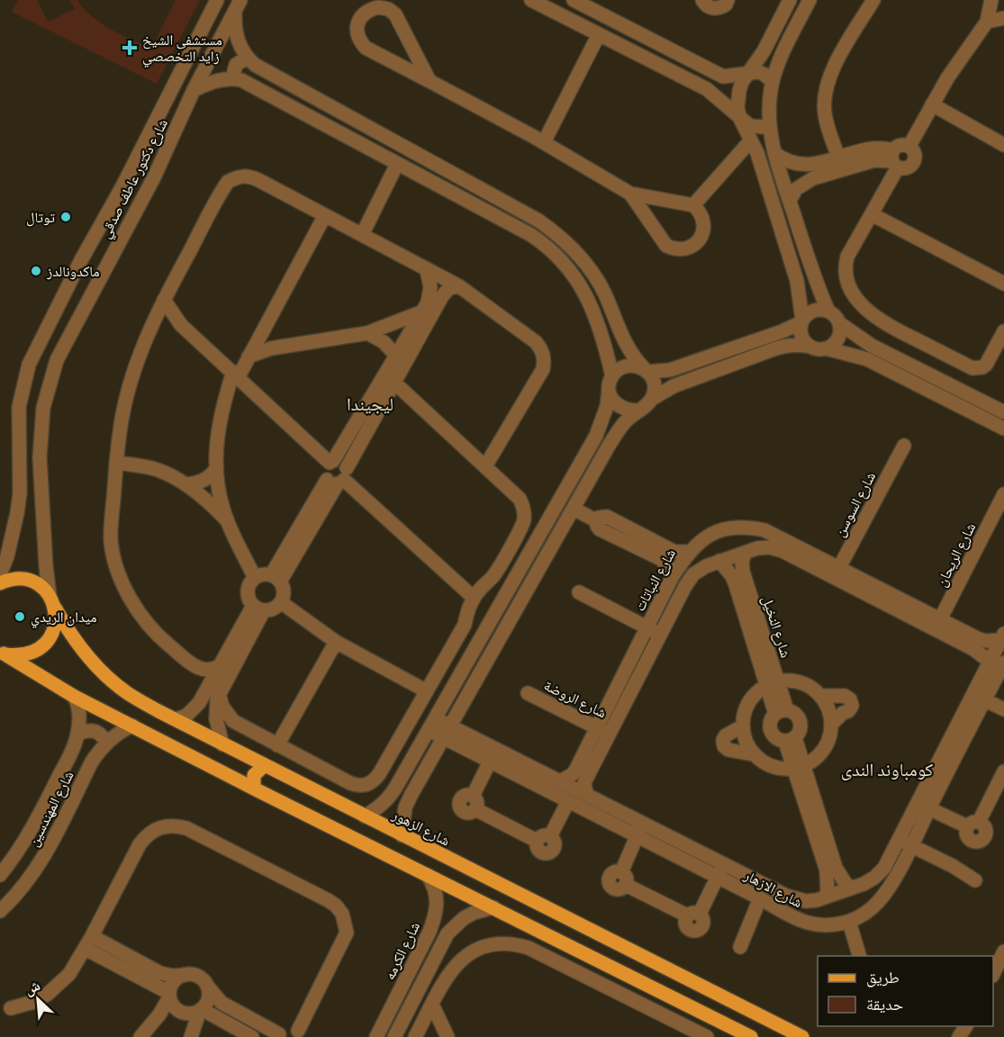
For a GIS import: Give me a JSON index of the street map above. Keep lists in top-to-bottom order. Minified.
{"streets":{"main road":["شارع الزهور"],"street":["شارع دكتور عاطف صدقي","شارع السوسن","شارع الريحان","شارع النباتات","شارع النخيل","شارع الروضة","شارع المهندسين","شارع الازهار","شارع الكرمه"]},"crossings":[["شارع دكتور عاطف صدقي","شارع الزهور"],["شارع السوسن","شارع النباتات"],["شارع الريحان","شارع النباتات"],["شارع النباتات","شارع النخيل"],["شارع النباتات","شارع الروضة"],["شارع النباتات","شارع الازهار"]],"districts":["ليجيندا","كومباوند الندى"],"places":{"health":["مستشفى الشيخ زايد التخصصي"],"other":["توتال","ماكدونالدز","ميدان الريدي"]},"legend":["طريق","حديقة"],"north":"top left"}
